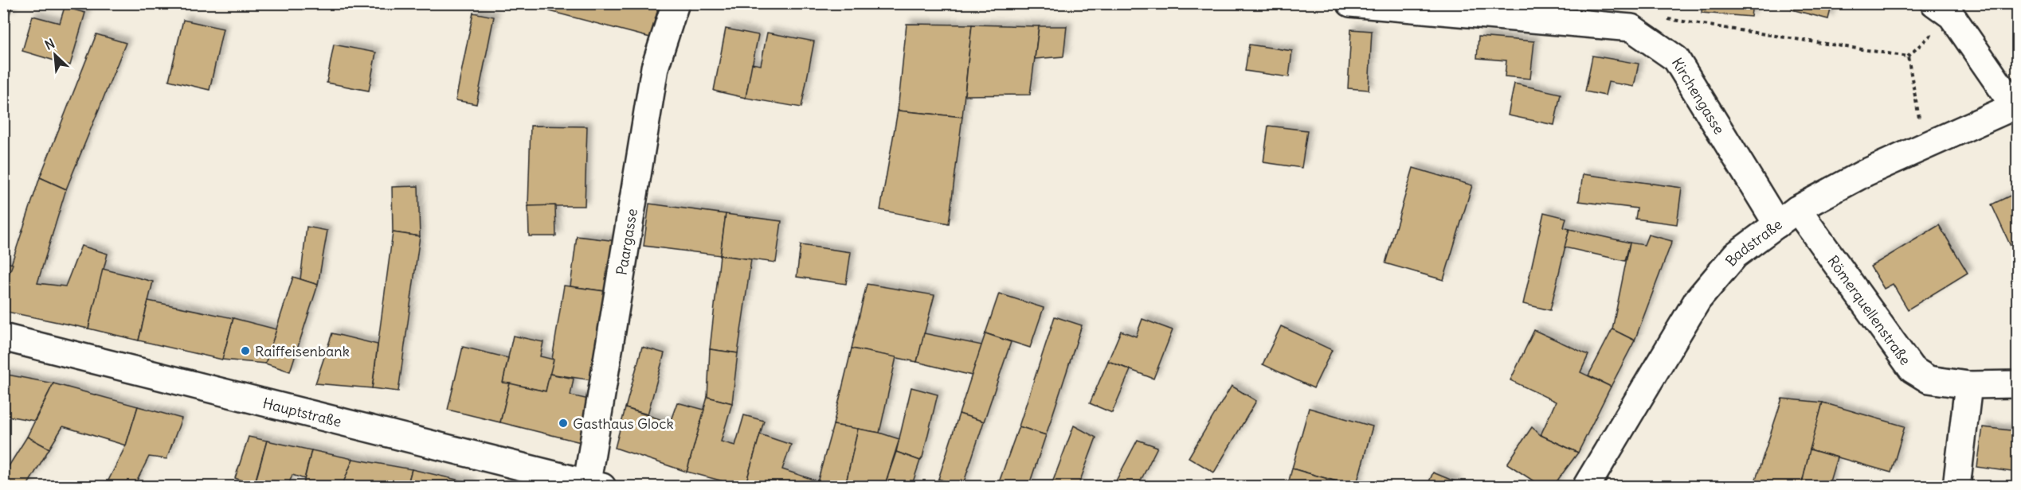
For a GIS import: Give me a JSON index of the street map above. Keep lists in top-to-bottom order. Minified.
{"streets":{"street":["Kirchengasse","Paargasse","Badstraße","Römerquellenstraße","Hauptstraße"]},"crossings":[["Kirchengasse","Badstraße"],["Kirchengasse","Römerquellenstraße"],["Paargasse","Hauptstraße"],["Badstraße","Römerquellenstraße"]],"places":["Raiffeisenbank","Gasthaus Glock"],"north":"top left"}
